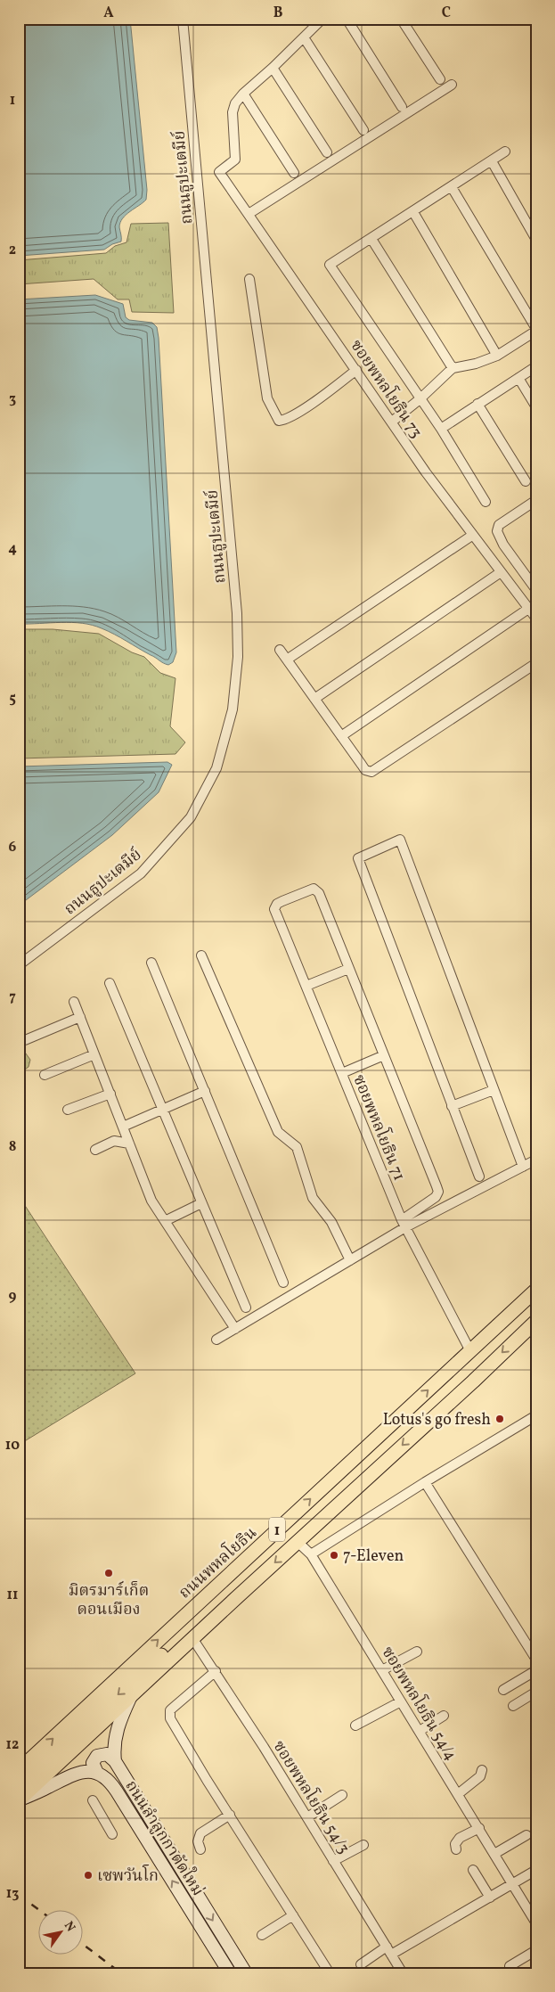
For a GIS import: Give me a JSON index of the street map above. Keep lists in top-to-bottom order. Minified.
{"streets":{"main road":["1","ถนนพหลโยธิน","ถนนลำลูกกาตัดใหม่"],"street":["ถนนธูปะเตมีย์","ซอยพหลโยธิน 73","ซอยพหลโยธิน 71","ซอยพหลโยธิน 54/4","ซอยพหลโยธิน 54/3"]},"crossings":[["ซอยพหลโยธิน 71","ถนนพหลโยธิน"],["1","ซอยพหลโยธิน 54/4"],["1","ซอยพหลโยธิน 54/3"]],"places":["Lotus's go fresh","7-Eleven","มิตรมาร์เก็ต ดอนเมือง","เซพวันโก"],"north":"top right","grid":{"columns":["A","B","C"],"rows":["1","2","3","4","5","6","7","8","9","10","11","12","13"]}}
